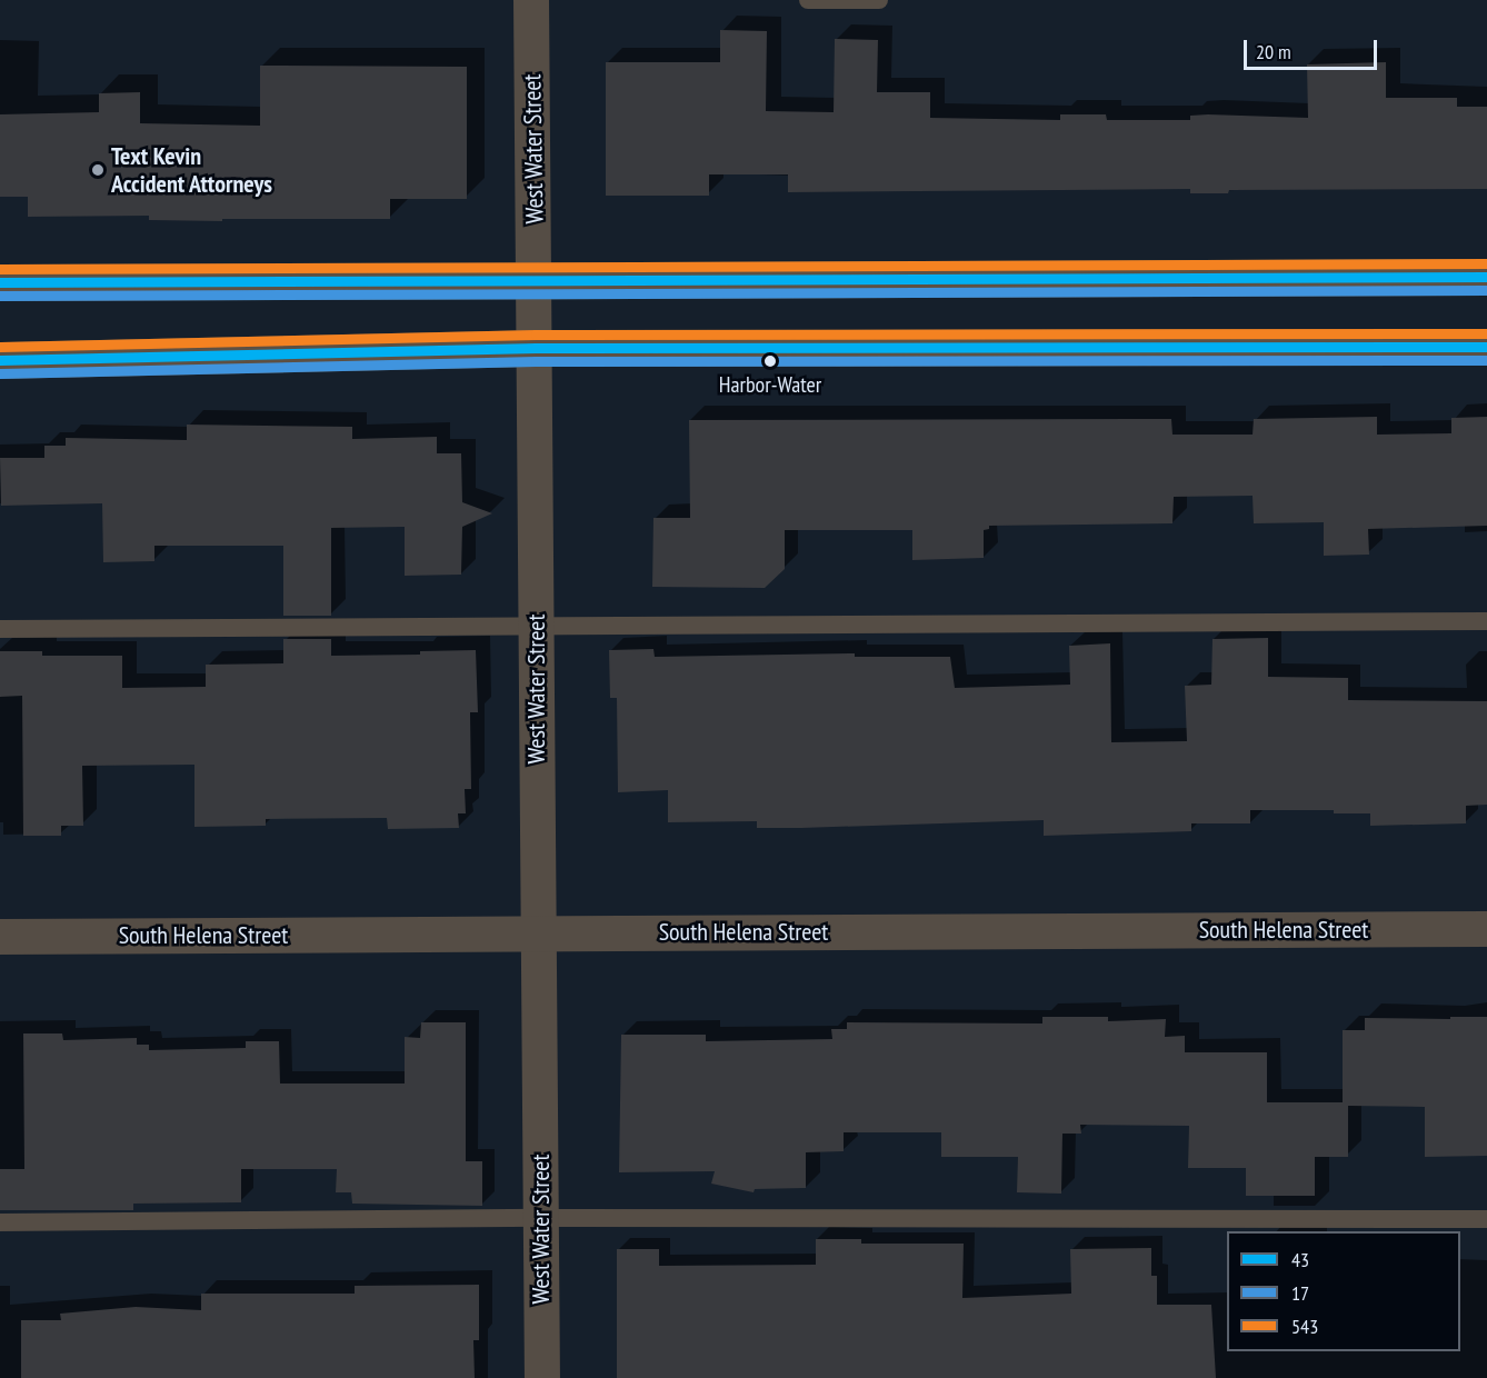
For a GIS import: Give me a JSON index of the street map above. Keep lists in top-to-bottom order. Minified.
{"streets":{"street":["West Water Street","South Helena Street"]},"crossings":[["West Water Street","South Helena Street"]],"places":["Text Kevin Accident Attorneys","Harbor-Water"],"lines":["transit line 543","transit line 43","transit line 17"],"legend":["43","17","543"],"scale_bar":"20 m"}
